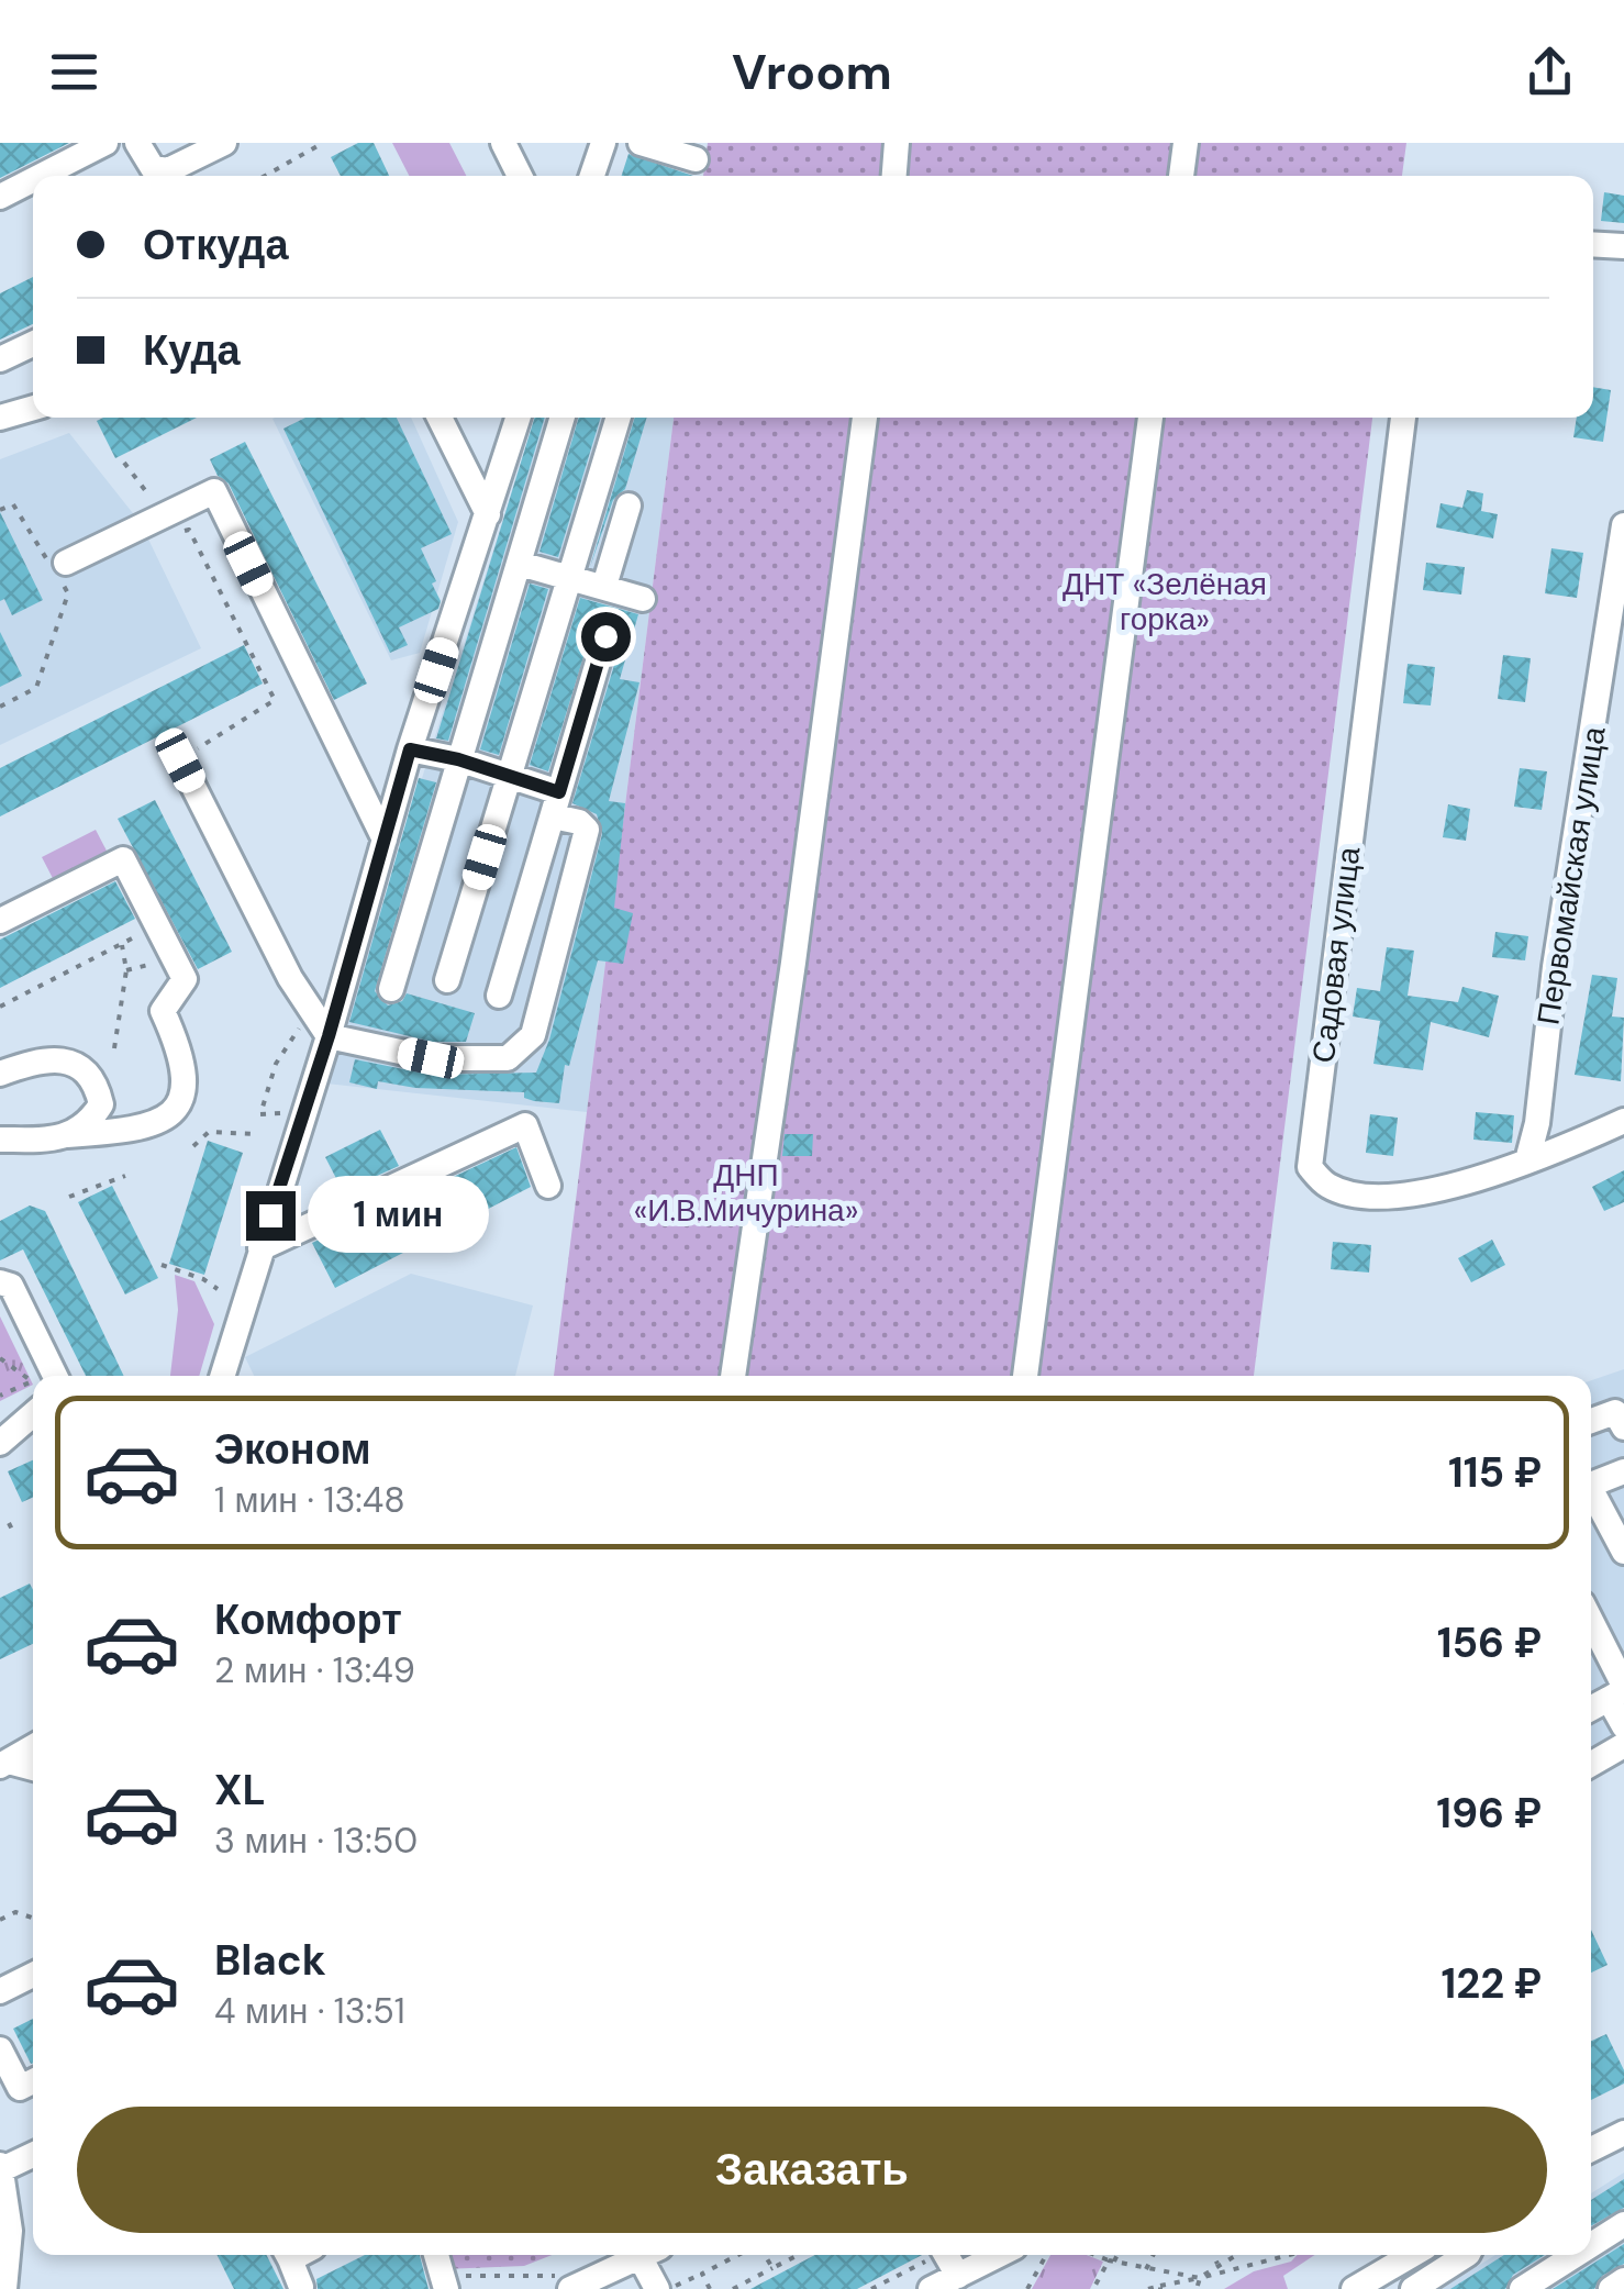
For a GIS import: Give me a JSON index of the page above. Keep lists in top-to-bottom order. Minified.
{"streets":{"street":["Первомайская улица","Садовая улица"]},"crossings":[["Первомайская улица","Садовая улица"]],"parks":["ДНТ «Зелёная горка»","ДНП «И.В.Мичурина»"],"page":{"header":"Vroom","banner":["Откуда","Куда"],"bubble":"1 мин","list":[{"name":"Эконом","note":"1 мин · 13:48","value":"115 ₽"},{"name":"Комфорт","note":"2 мин · 13:49","value":"156 ₽"},{"name":"XL","note":"3 мин · 13:50","value":"196 ₽"},{"name":"Black","note":"4 мин · 13:51","value":"122 ₽"}],"buttons":"Заказать"}}
